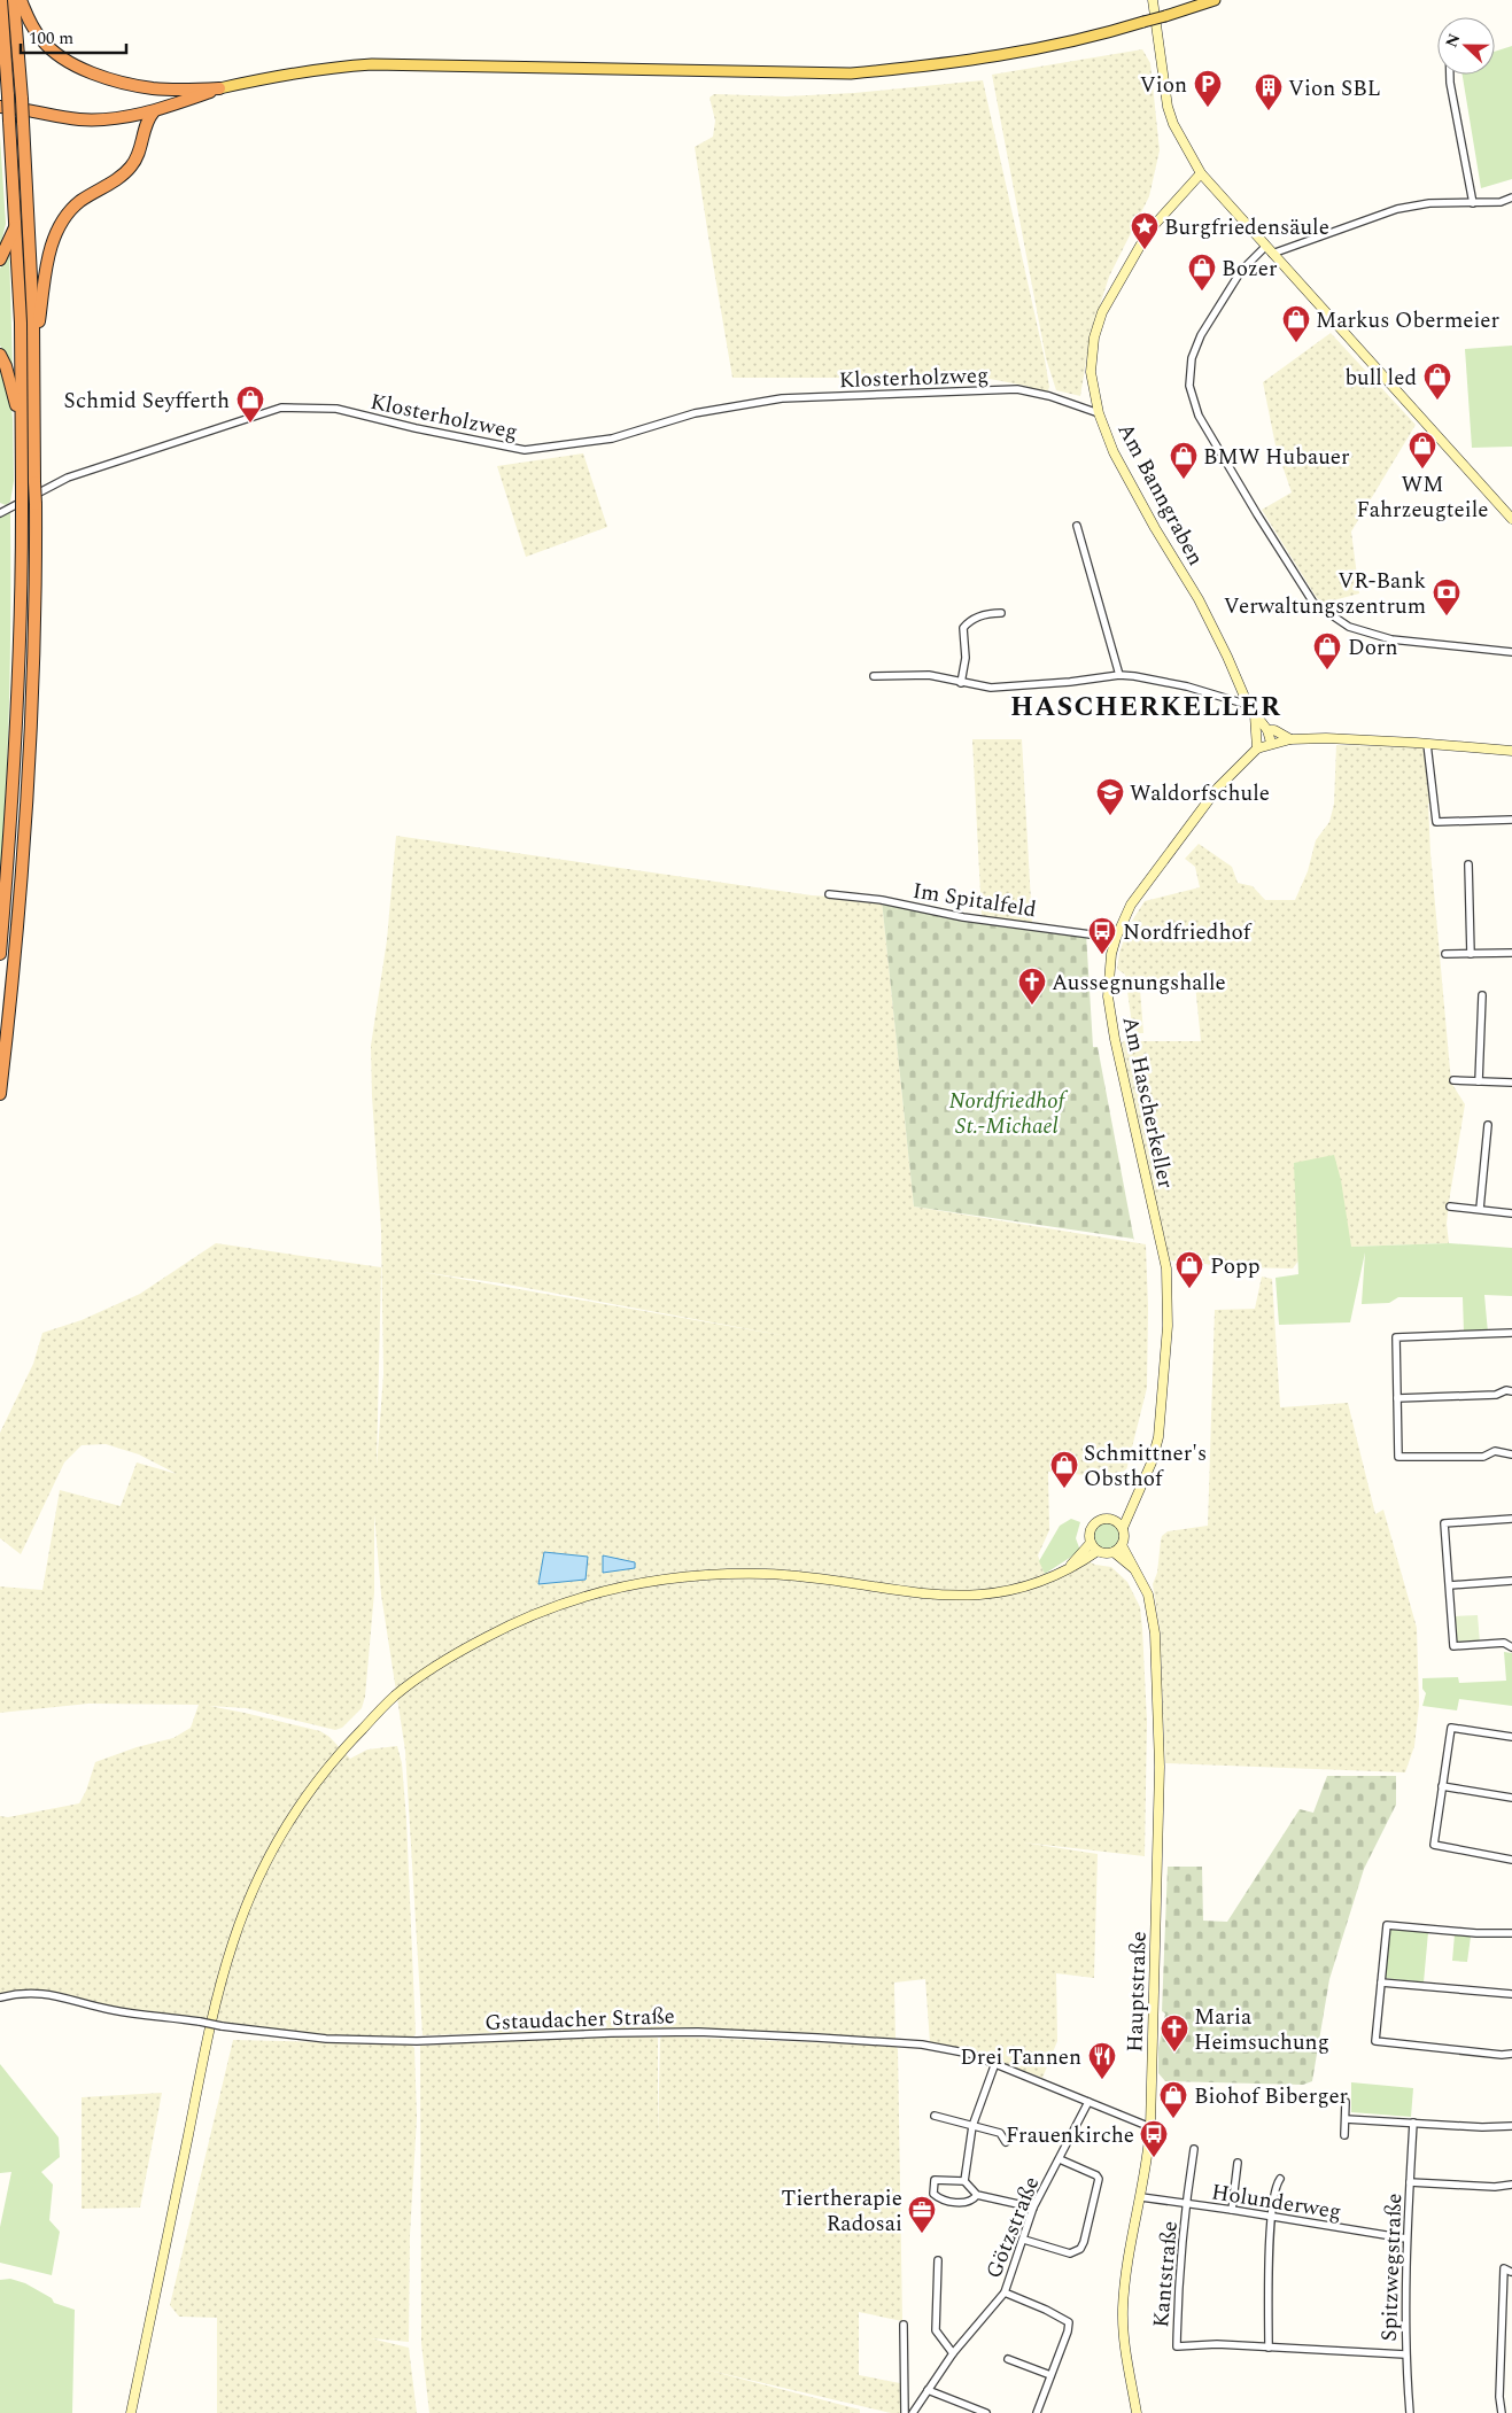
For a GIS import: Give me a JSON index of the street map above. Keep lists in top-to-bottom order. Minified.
{"streets":{"main road":["Am Banngraben","Am Hascherkeller","Hauptstraße"],"street":["Klosterholzweg","Im Spitalfeld","Gstaudacher Straße","Holunderweg","Götzstraße","Spitzwegstraße","Kantstraße"]},"crossings":[["Klosterholzweg","Am Banngraben"],["Am Banngraben","Am Hascherkeller"],["Im Spitalfeld","Am Hascherkeller"],["Am Hascherkeller","Hauptstraße"],["Hauptstraße","Gstaudacher Straße"],["Hauptstraße","Holunderweg"],["Gstaudacher Straße","Götzstraße"],["Holunderweg","Spitzwegstraße"],["Holunderweg","Kantstraße"]],"districts":["HASCHERKELLER"],"parks":["Nordfriedhof St.-Michael"],"places":{"parking":["Vion"],"building":["Vion SBL"],"place":["Burgfriedensäule"],"shop":["Bozer","Markus Obermeier","bull led","Schmid Seyfferth","WM Fahrzeugteile","BMW Hubauer","Dorn","Popp","Schmittner's Obsthof","Biohof Biberger"],"bank":["VR-Bank Verwaltungszentrum"],"school or university":["Waldorfschule"],"bus stop":["Nordfriedhof","Frauenkirche"],"church":["Aussegnungshalle","Maria Heimsuchung"],"restaurant":["Drei Tannen"],"office":["Tiertherapie Radosai"]},"scale_bar":"100 m","north":"left"}
